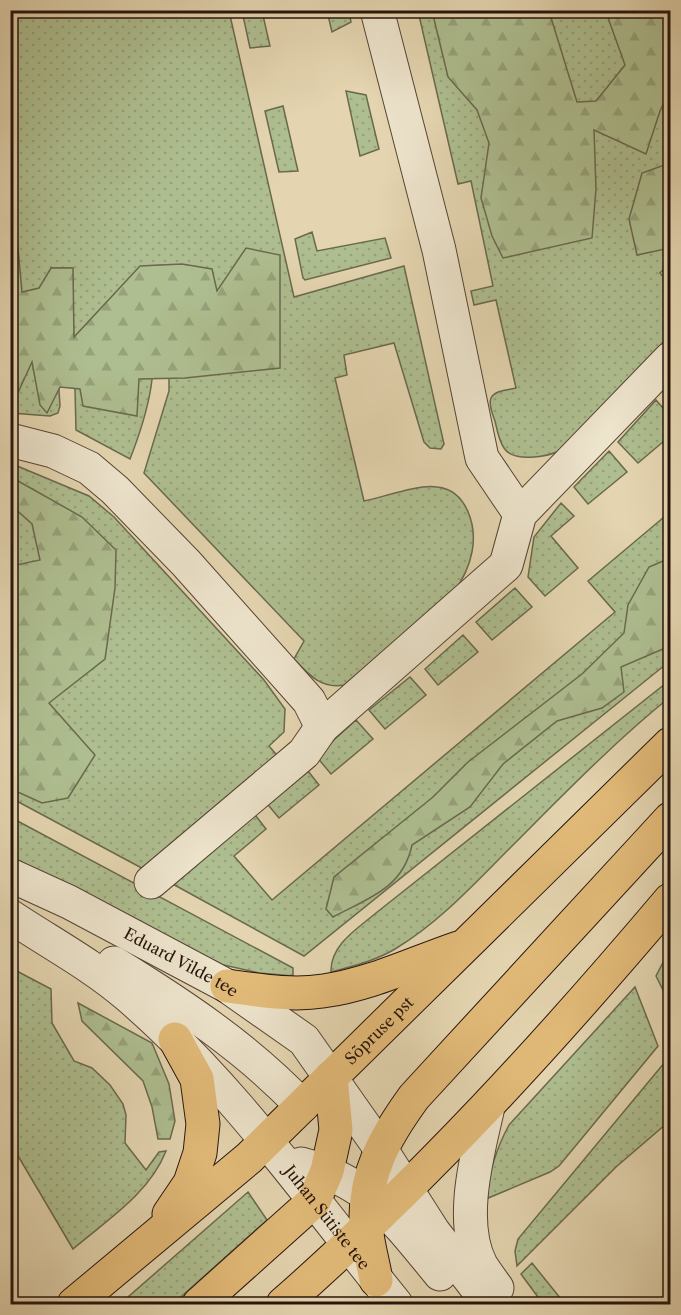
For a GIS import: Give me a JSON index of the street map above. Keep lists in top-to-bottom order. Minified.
{"streets":{"main road":["Sõpruse pst"],"street":["Eduard Vilde tee","Juhan Sütiste tee"]},"crossings":[["Eduard Vilde tee","Sõpruse pst"],["Eduard Vilde tee","Juhan Sütiste tee"],["Sõpruse pst","Juhan Sütiste tee"]]}
